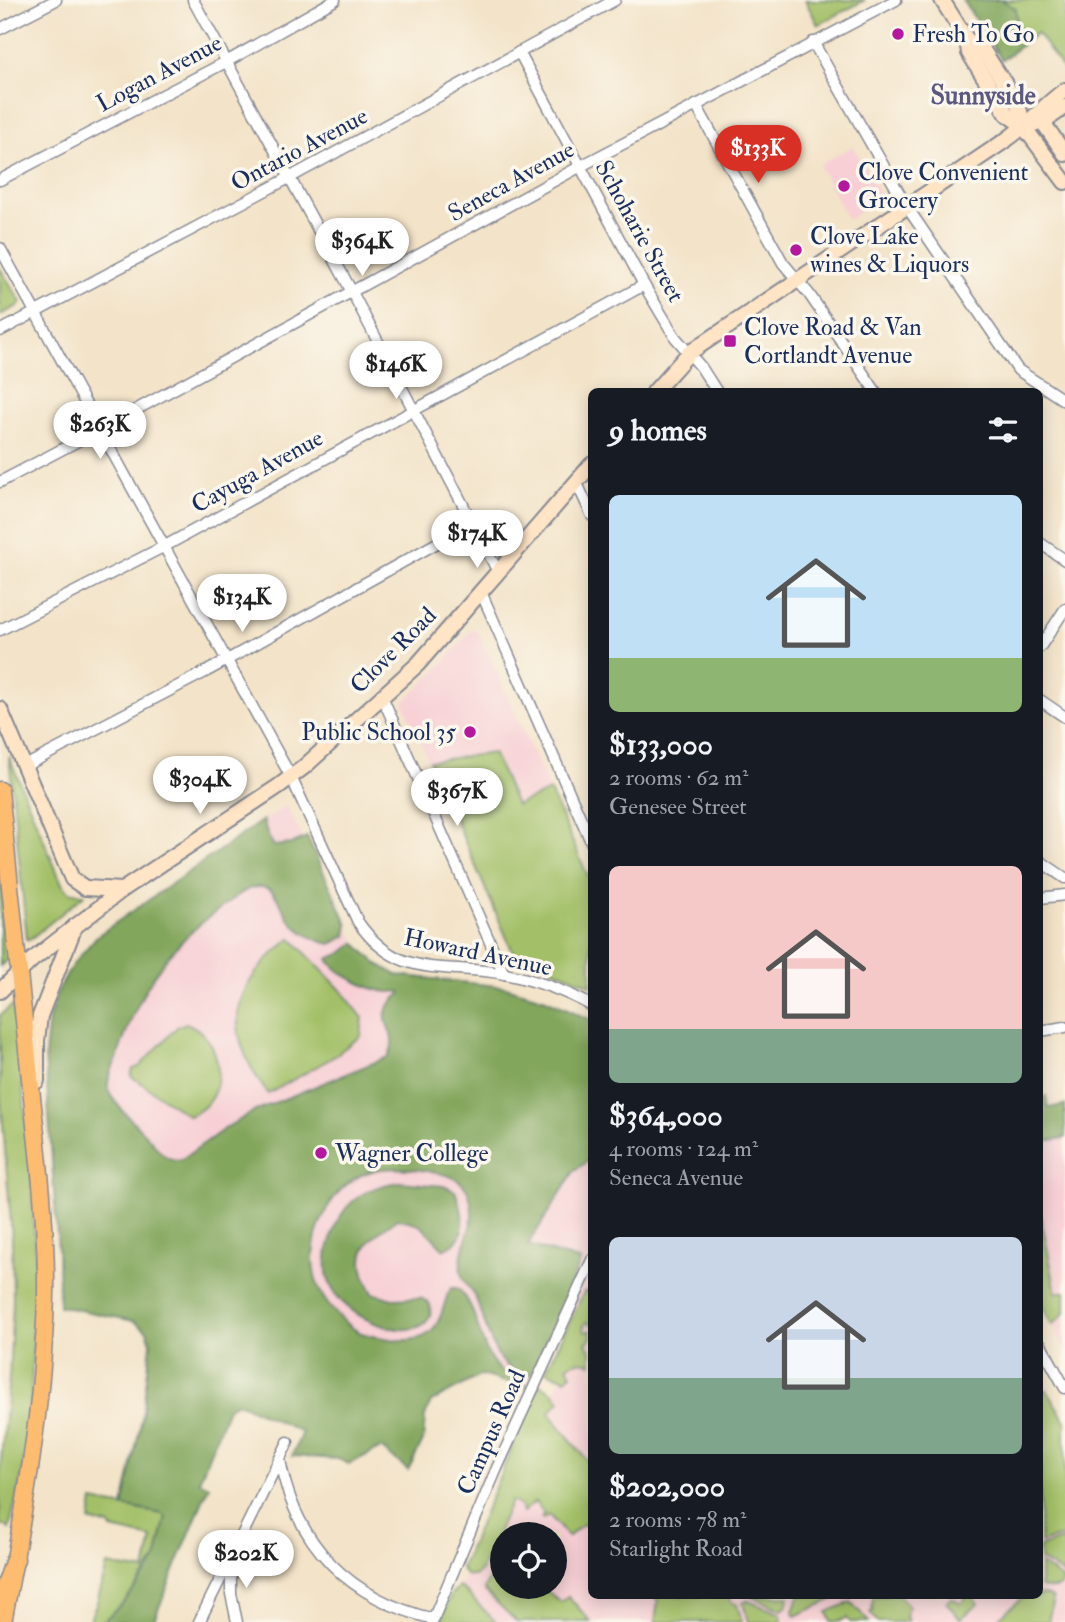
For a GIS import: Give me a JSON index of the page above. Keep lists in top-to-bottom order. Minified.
{"streets":{"main road":["Clove Road"],"street":["Logan Avenue","Ontario Avenue","Seneca Avenue","Schoharie Street","Cayuga Avenue","Howard Avenue","Campus Road"]},"crossings":[["Ontario Avenue","Schoharie Street"],["Ontario Avenue","Howard Avenue"],["Seneca Avenue","Schoharie Street"],["Seneca Avenue","Howard Avenue"],["Schoharie Street","Cayuga Avenue"],["Cayuga Avenue","Howard Avenue"],["Clove Road","Howard Avenue"]],"districts":["Sunnyside"],"places":{"other":["Fresh To Go","Clove Convenient Grocery","Clove Lake wines & Liquors","Public School 35","Wagner College"],"transit":["Clove Road & Van Cortlandt Avenue"]},"page":{"price":["$133K","$364K","$146K","$263K","$174K","$134K","$304K","$367K","$202K"],"heading":"9 homes","list":[{"name":"$133,000","note":"2 rooms · 62 m² · Genesee Street"},{"name":"$364,000","note":"4 rooms · 124 m² · Seneca Avenue"},{"name":"$202,000","note":"2 rooms · 78 m² · Starlight Road"}]}}
